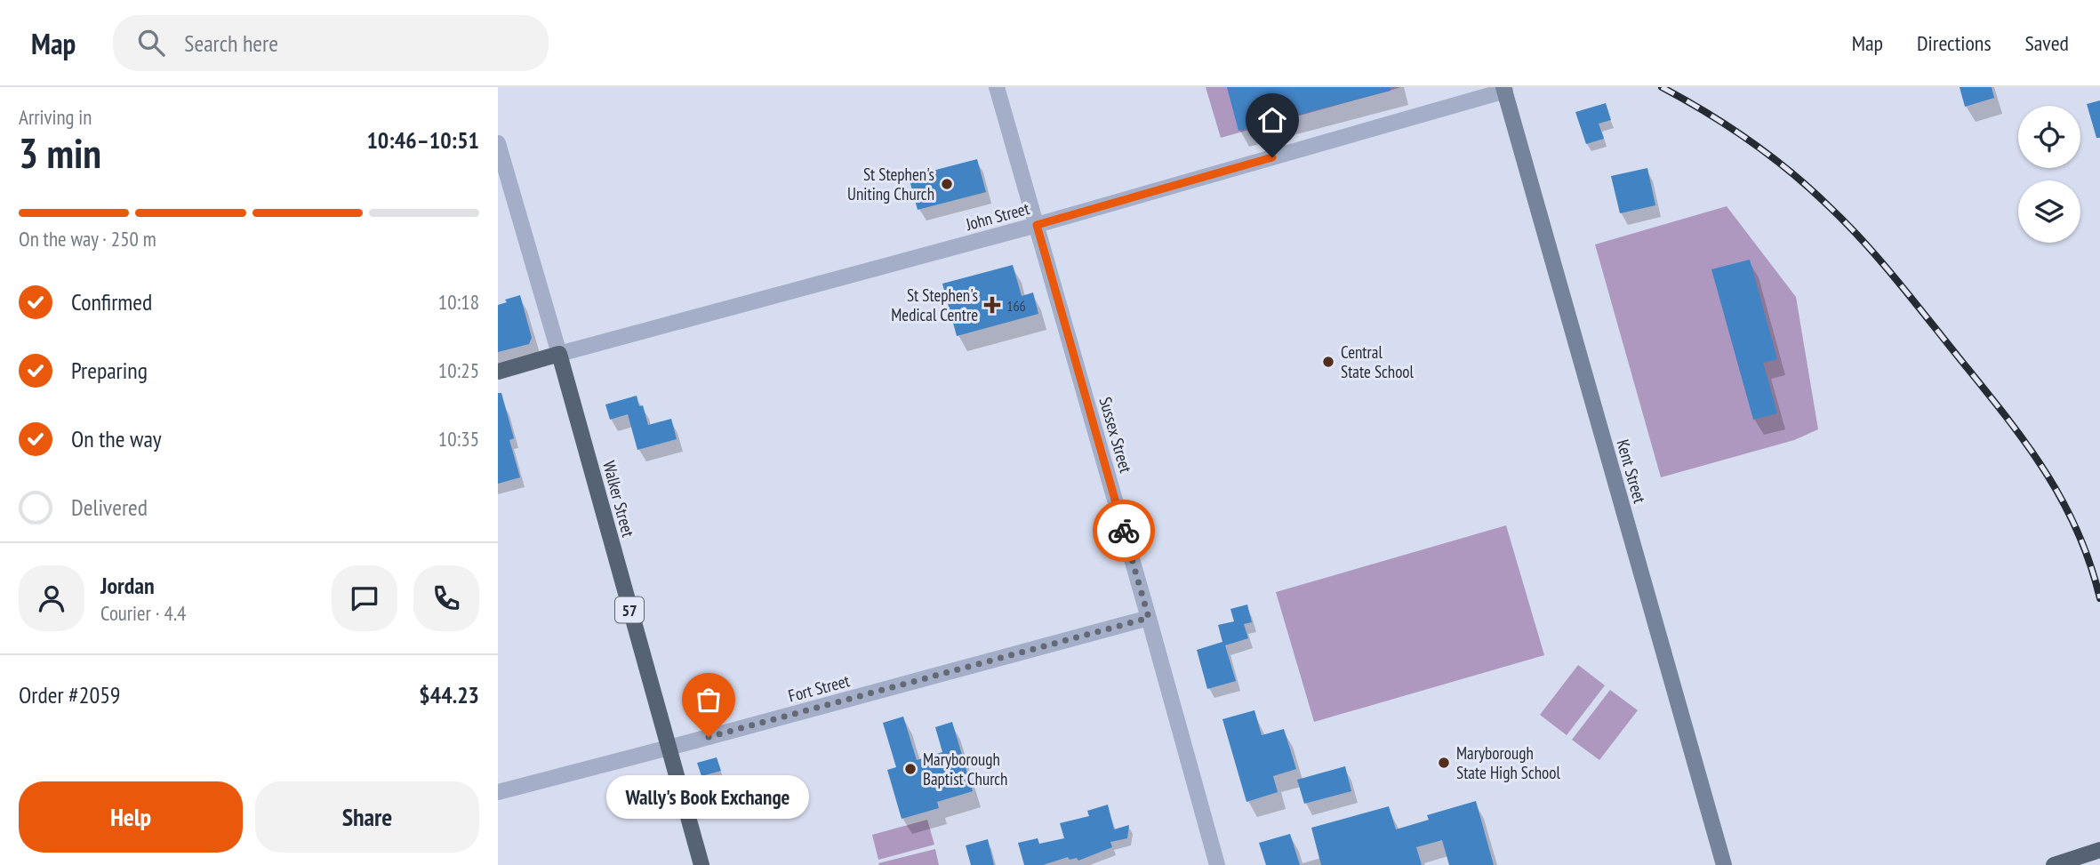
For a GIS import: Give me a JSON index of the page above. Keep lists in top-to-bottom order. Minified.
{"streets":{"main road":["John Street","Kent Street","Walker Street","57"],"street":["Sussex Street","Fort Street"]},"crossings":[["John Street","Sussex Street"],["John Street","Kent Street"],["John Street","Walker Street"],["Sussex Street","Fort Street"],["Walker Street","Fort Street"]],"places":{"other":["St Stephen's Uniting Church","Central State School","Wally's Book Exchange","Maryborough State High School","Maryborough Baptist Church"],"health":["St Stephen's Medical Centre"]},"house_numbers":["166"],"page":{"header":"Map","search":"Search here","nav":["Map","Directions","Saved"],"heading":["3 min","Arriving in","10:46–10:51"],"panel":["Jordan","Courier · 4.4","Order #2059","$44.23"],"bar":"On the way · 250 m","list":[["Confirmed","10:18"],["Preparing","10:25"],["On the way","10:35"],"Delivered"],"buttons":["Help","Share"],"bubble":"Wally's Book Exchange"}}
